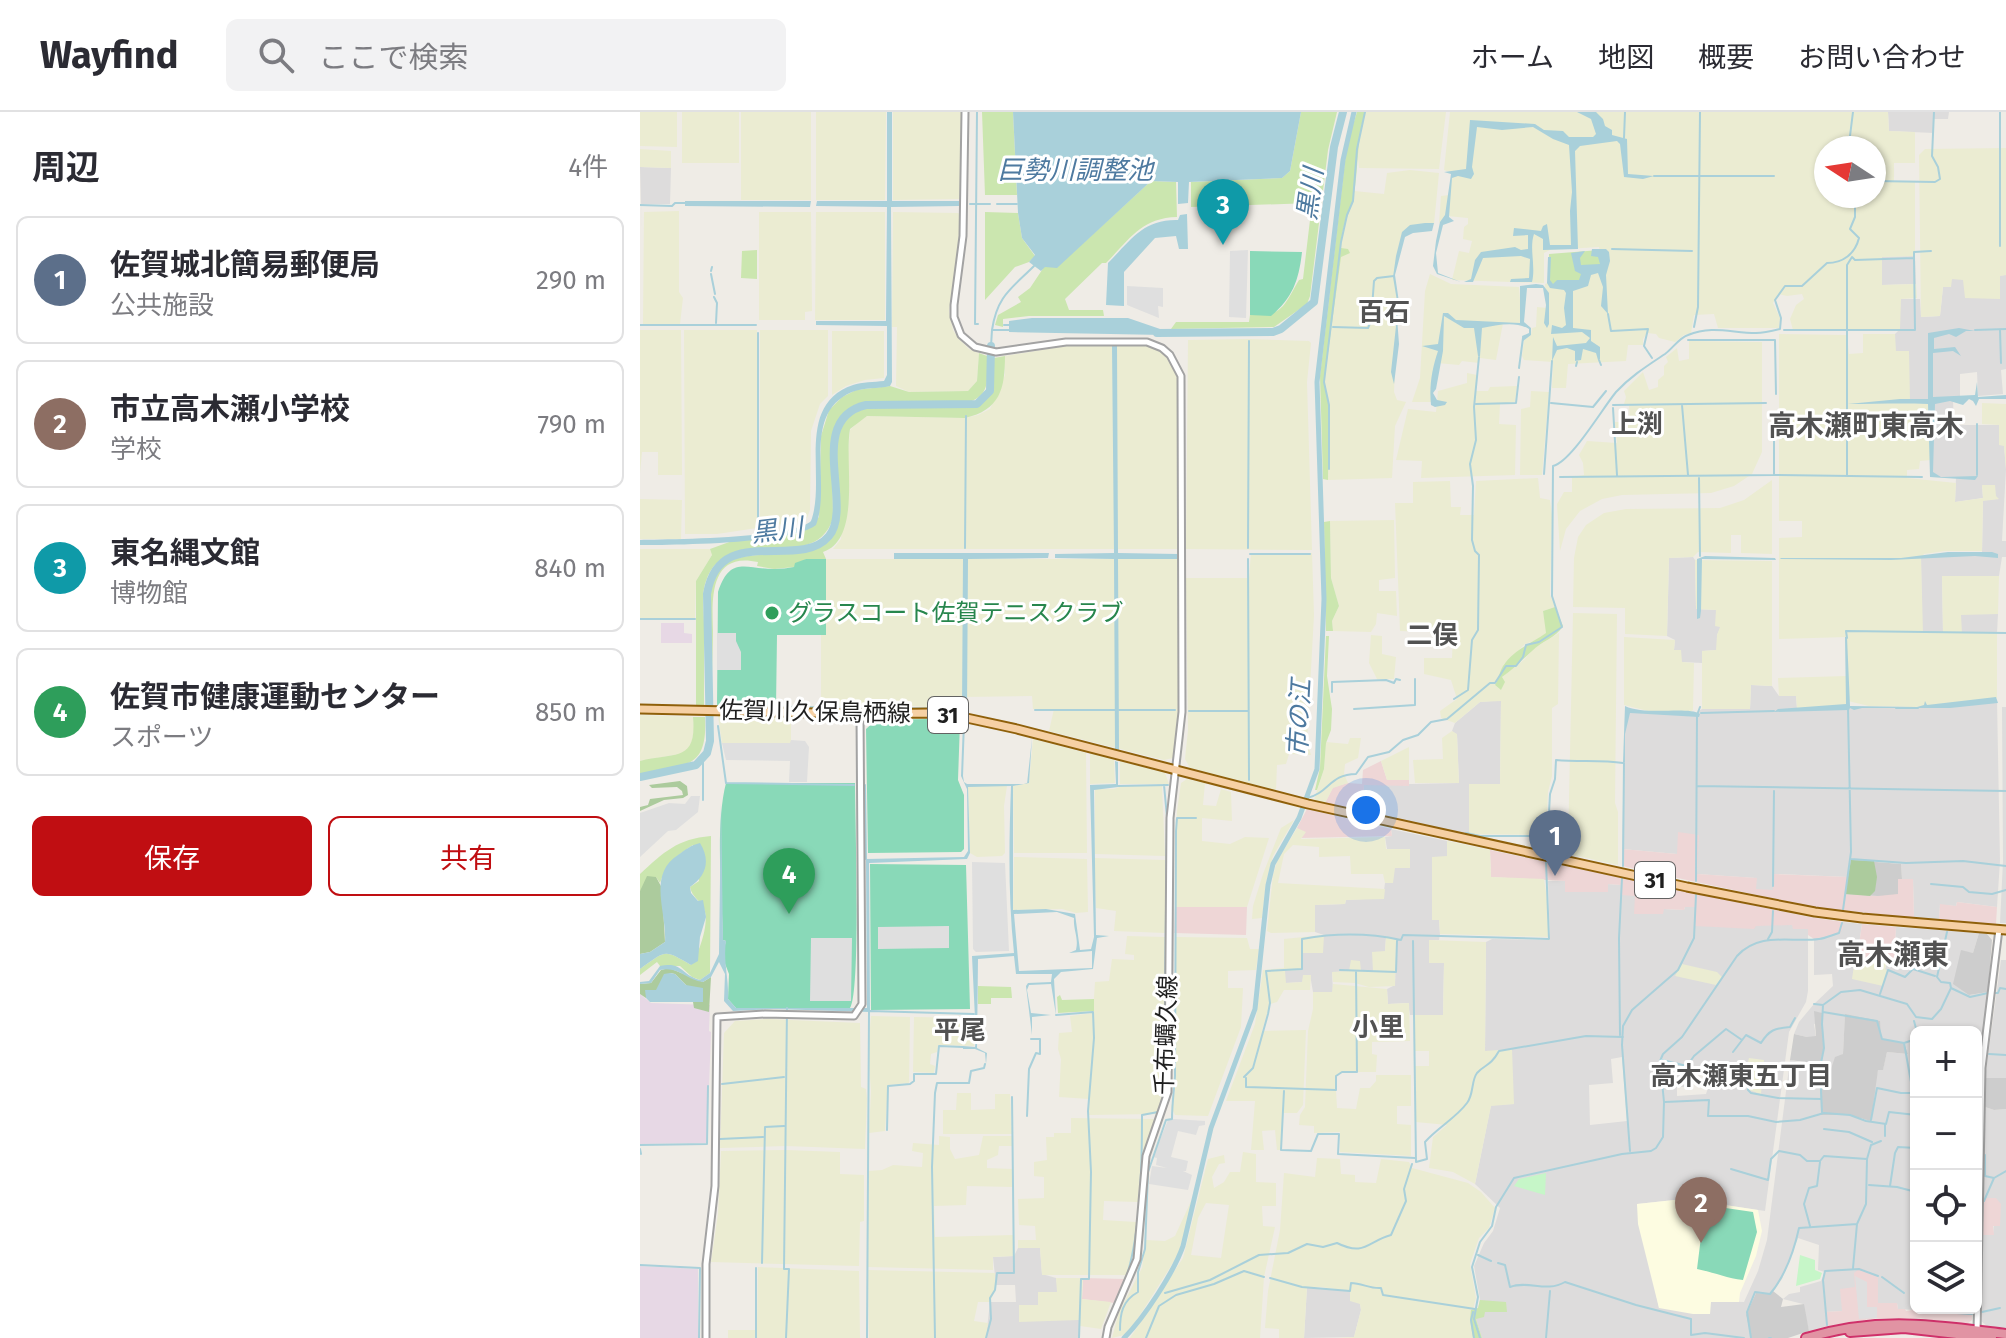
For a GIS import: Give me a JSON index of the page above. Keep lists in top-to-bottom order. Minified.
{"streets":{"main road":["佐賀川久保鳥栖線","31"],"street":["千布蠣久線"]},"crossings":[["佐賀川久保鳥栖線","31"],["佐賀川久保鳥栖線","千布蠣久線"],["31","千布蠣久線"]],"districts":["百石","上渕","高木瀬町東高木","二俣","高木瀬東","小里","平尾","高木瀬東五丁目"],"water":["巨勢川調整池","黒川","市の江"],"places":["グラスコート佐賀テニスクラブ"],"north":"left","page":{"header":"Wayfind","search":"ここで検索","nav":["ホーム","地図","概要","お問い合わせ"],"heading":["周辺","4件"],"pins":["3","1","4","2"],"list":[{"mark":"1","name":"佐賀城北簡易郵便局","note":"公共施設","value":"290 m"},{"mark":"2","name":"市立高木瀬小学校","note":"学校","value":"790 m"},{"mark":"3","name":"東名縄文館","note":"博物館","value":"840 m"},{"mark":"4","name":"佐賀市健康運動センター","note":"スポーツ","value":"850 m"}],"buttons":["保存","共有"],"map_buttons":["+","−"]}}
